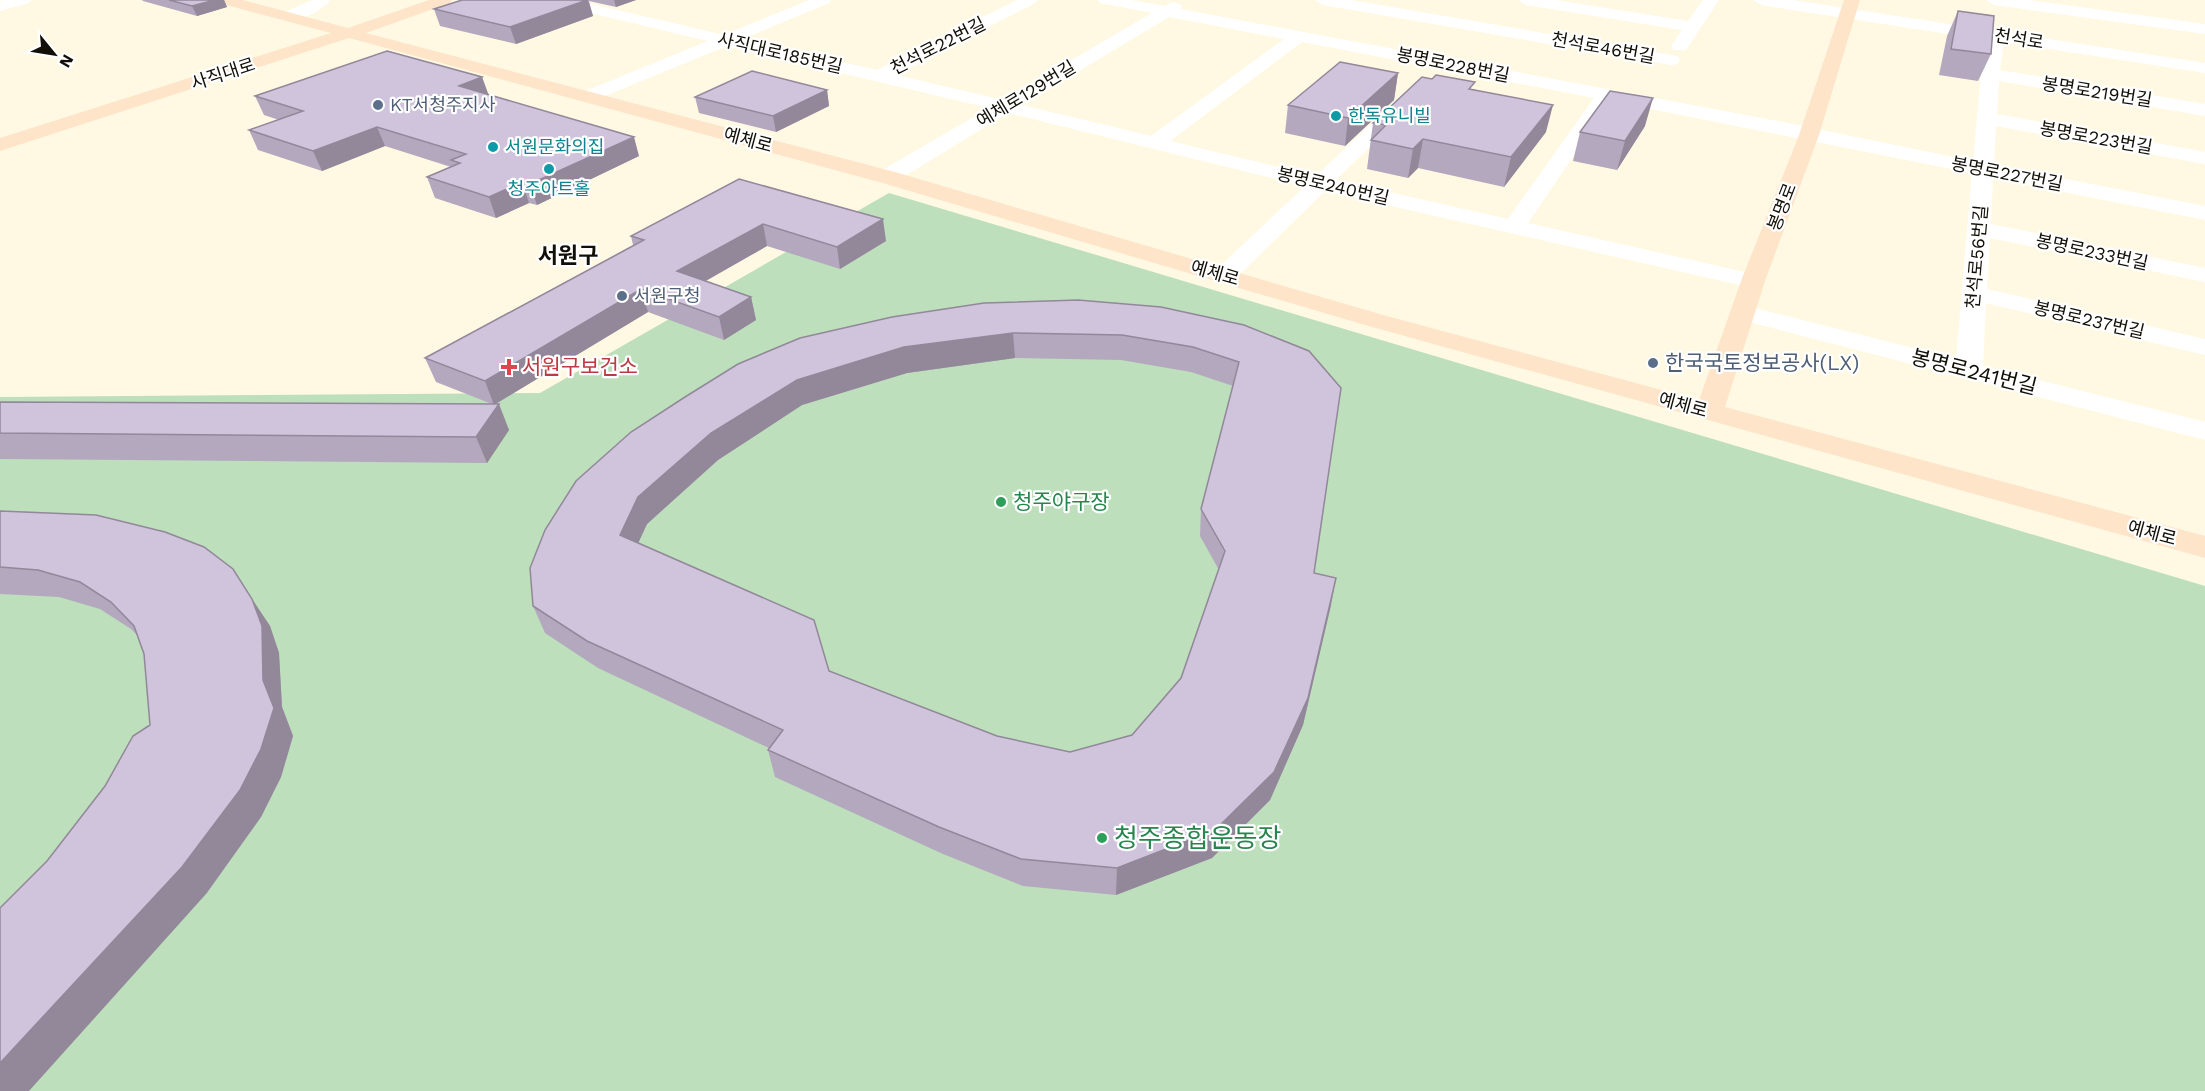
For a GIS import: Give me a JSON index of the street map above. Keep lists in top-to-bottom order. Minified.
{"streets":{"street":["천석로","천석로22번길","천석로46번길","사직대로185번길","봉명로228번길","사직대로","봉명로219번길","예체로129번길","봉명로223번길","예체로","봉명로227번길","봉명로240번길","봉명로","봉명로233번길","천석로56번길","봉명로237번길","봉명로241번길"]},"crossings":[["천석로","봉명로"],["천석로","천석로56번길"],["천석로22번길","사직대로185번길"],["천석로46번길","봉명로228번길"],["사직대로185번길","예체로129번길"],["사직대로185번길","봉명로240번길"],["봉명로228번길","예체로129번길"],["봉명로228번길","봉명로227번길"],["봉명로228번길","봉명로"],["사직대로","예체로"],["봉명로219번길","천석로56번길"],["예체로129번길","예체로"],["예체로129번길","봉명로240번길"],["봉명로223번길","천석로56번길"],["예체로","봉명로"],["봉명로227번길","봉명로"],["봉명로227번길","천석로56번길"],["봉명로240번길","봉명로"],["봉명로","봉명로241번길"],["봉명로233번길","천석로56번길"],["천석로56번길","봉명로237번길"],["천석로56번길","봉명로241번길"]],"districts":["서원구"],"places":{"other":["KT서청주지사","한독유니빌","서원문화의집","청주아트홀","서원구청","한국국토정보공사(LX)","청주야구장","청주종합운동장"],"health":["서원구보건소"]},"north":"bottom right"}
